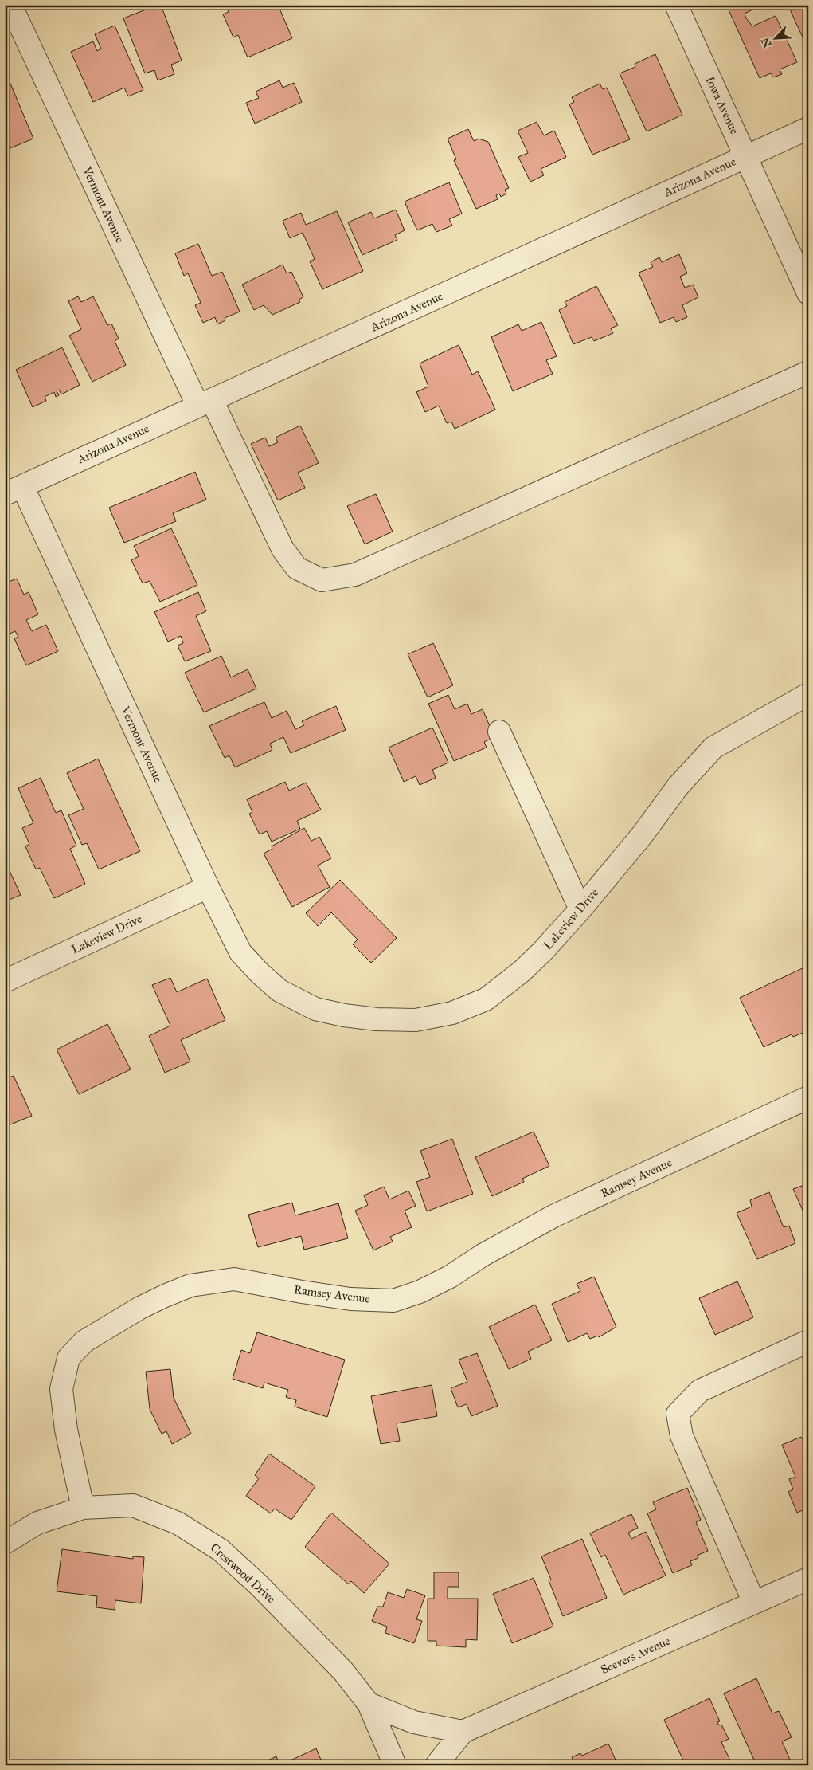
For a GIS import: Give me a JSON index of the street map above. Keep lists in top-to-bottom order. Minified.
{"streets":{"street":["Iowa Avenue","Arizona Avenue","Vermont Avenue","Lakeview Drive","Ramsey Avenue","Crestwood Drive","Seevers Avenue"]},"crossings":[["Iowa Avenue","Arizona Avenue"],["Arizona Avenue","Vermont Avenue"],["Vermont Avenue","Lakeview Drive"],["Ramsey Avenue","Crestwood Drive"]],"north":"bottom left"}
